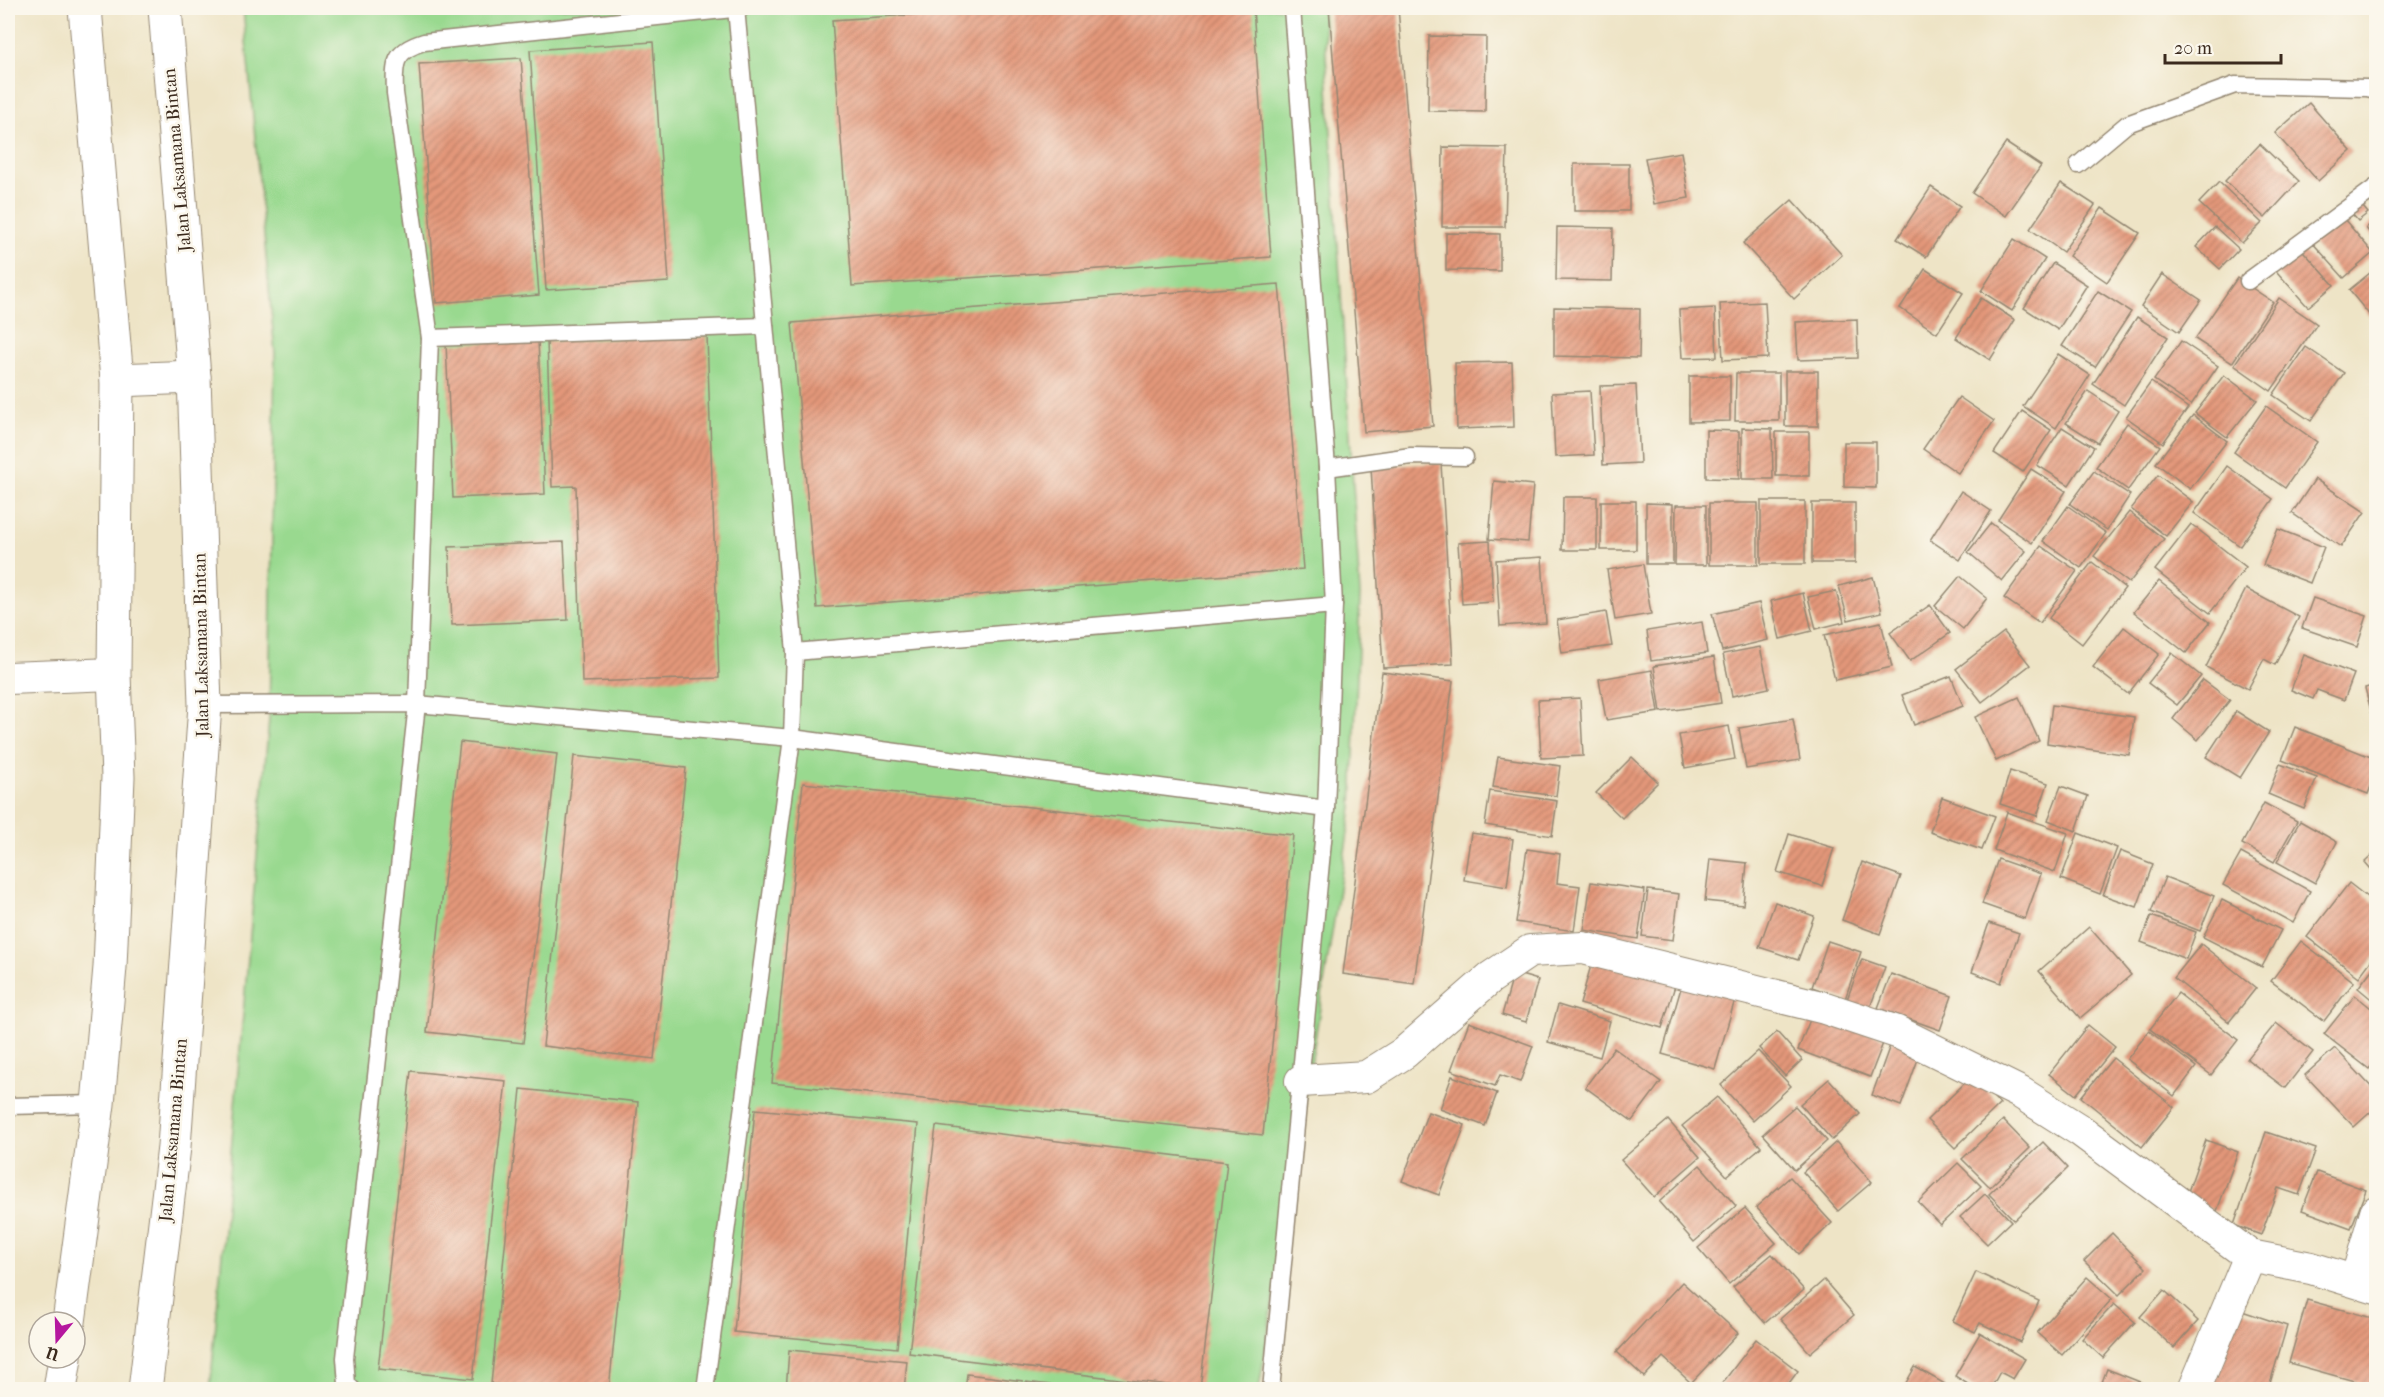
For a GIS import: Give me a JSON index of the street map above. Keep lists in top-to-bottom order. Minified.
{"streets":{"main road":["Jalan Laksamana Bintan"]},"scale_bar":"20 m","north":"bottom"}
